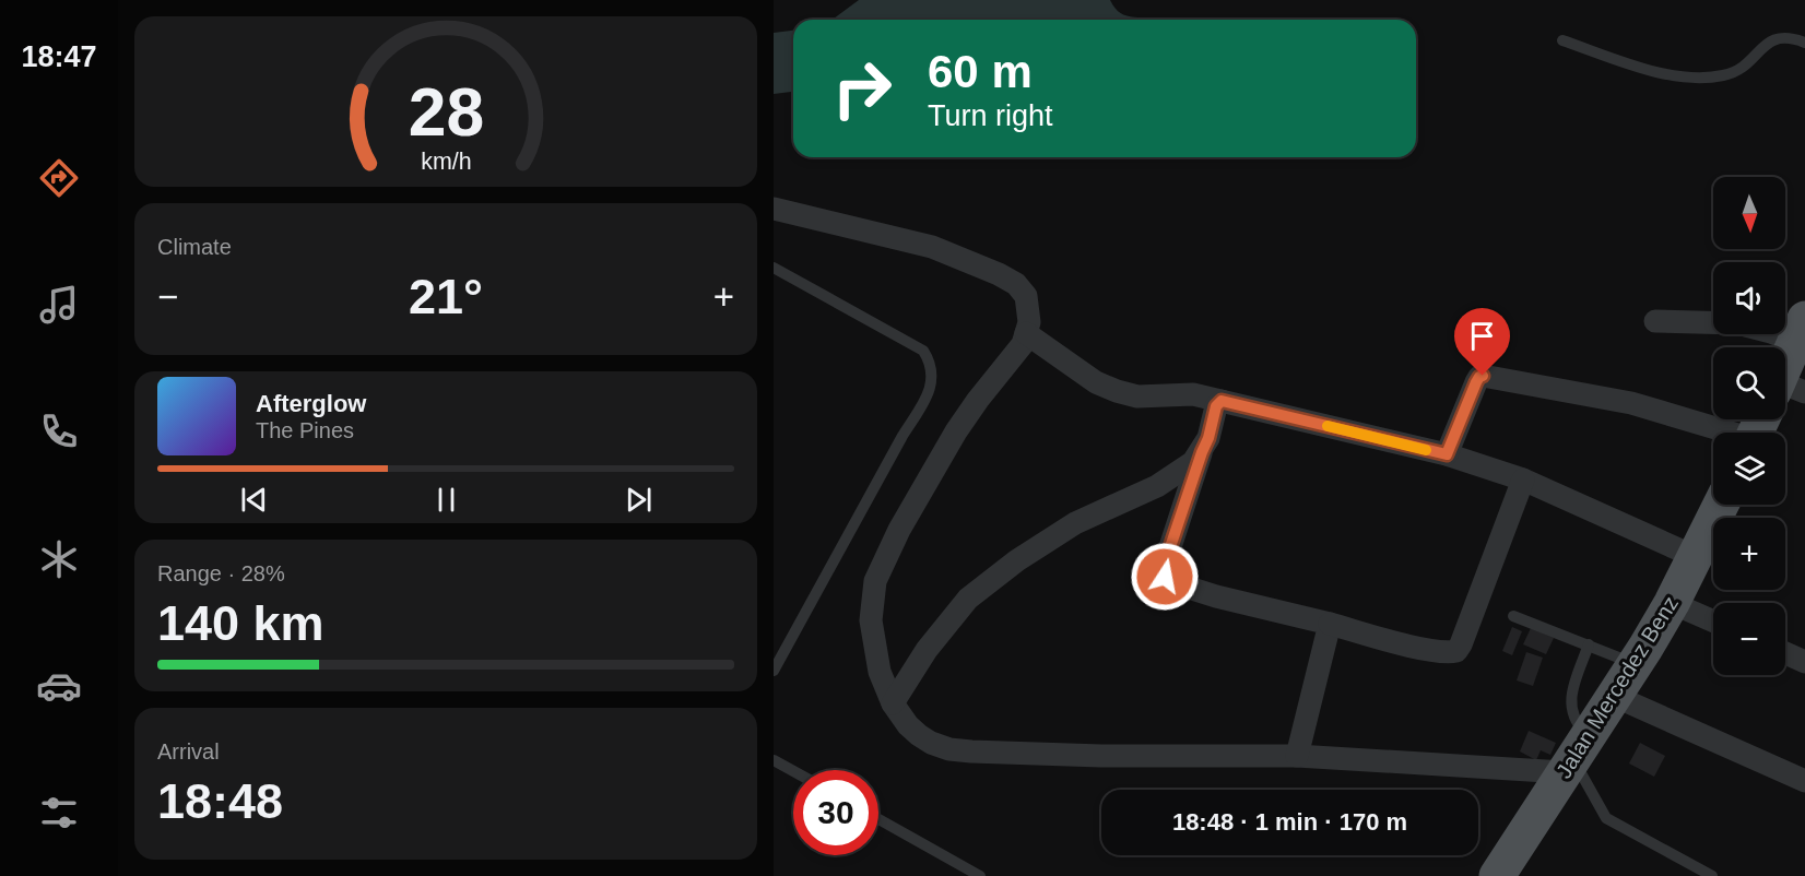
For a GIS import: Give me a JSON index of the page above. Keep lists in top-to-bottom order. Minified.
{"streets":{"main road":["Jalan Mercedez Benz"]},"north":"bottom","page":{"tabs":"18:47","turn":["60 m","Turn right"],"map_buttons":["+","−"],"tile":["Climate",["Range · 28%","140 km"],["Arrival","18:48"]],"heat":["−","21°","+"],"song":["Afterglow","The Pines"],"limit":"30","trip":"18:48 · 1 min · 170 m","gauge":["28","km/h"]}}
